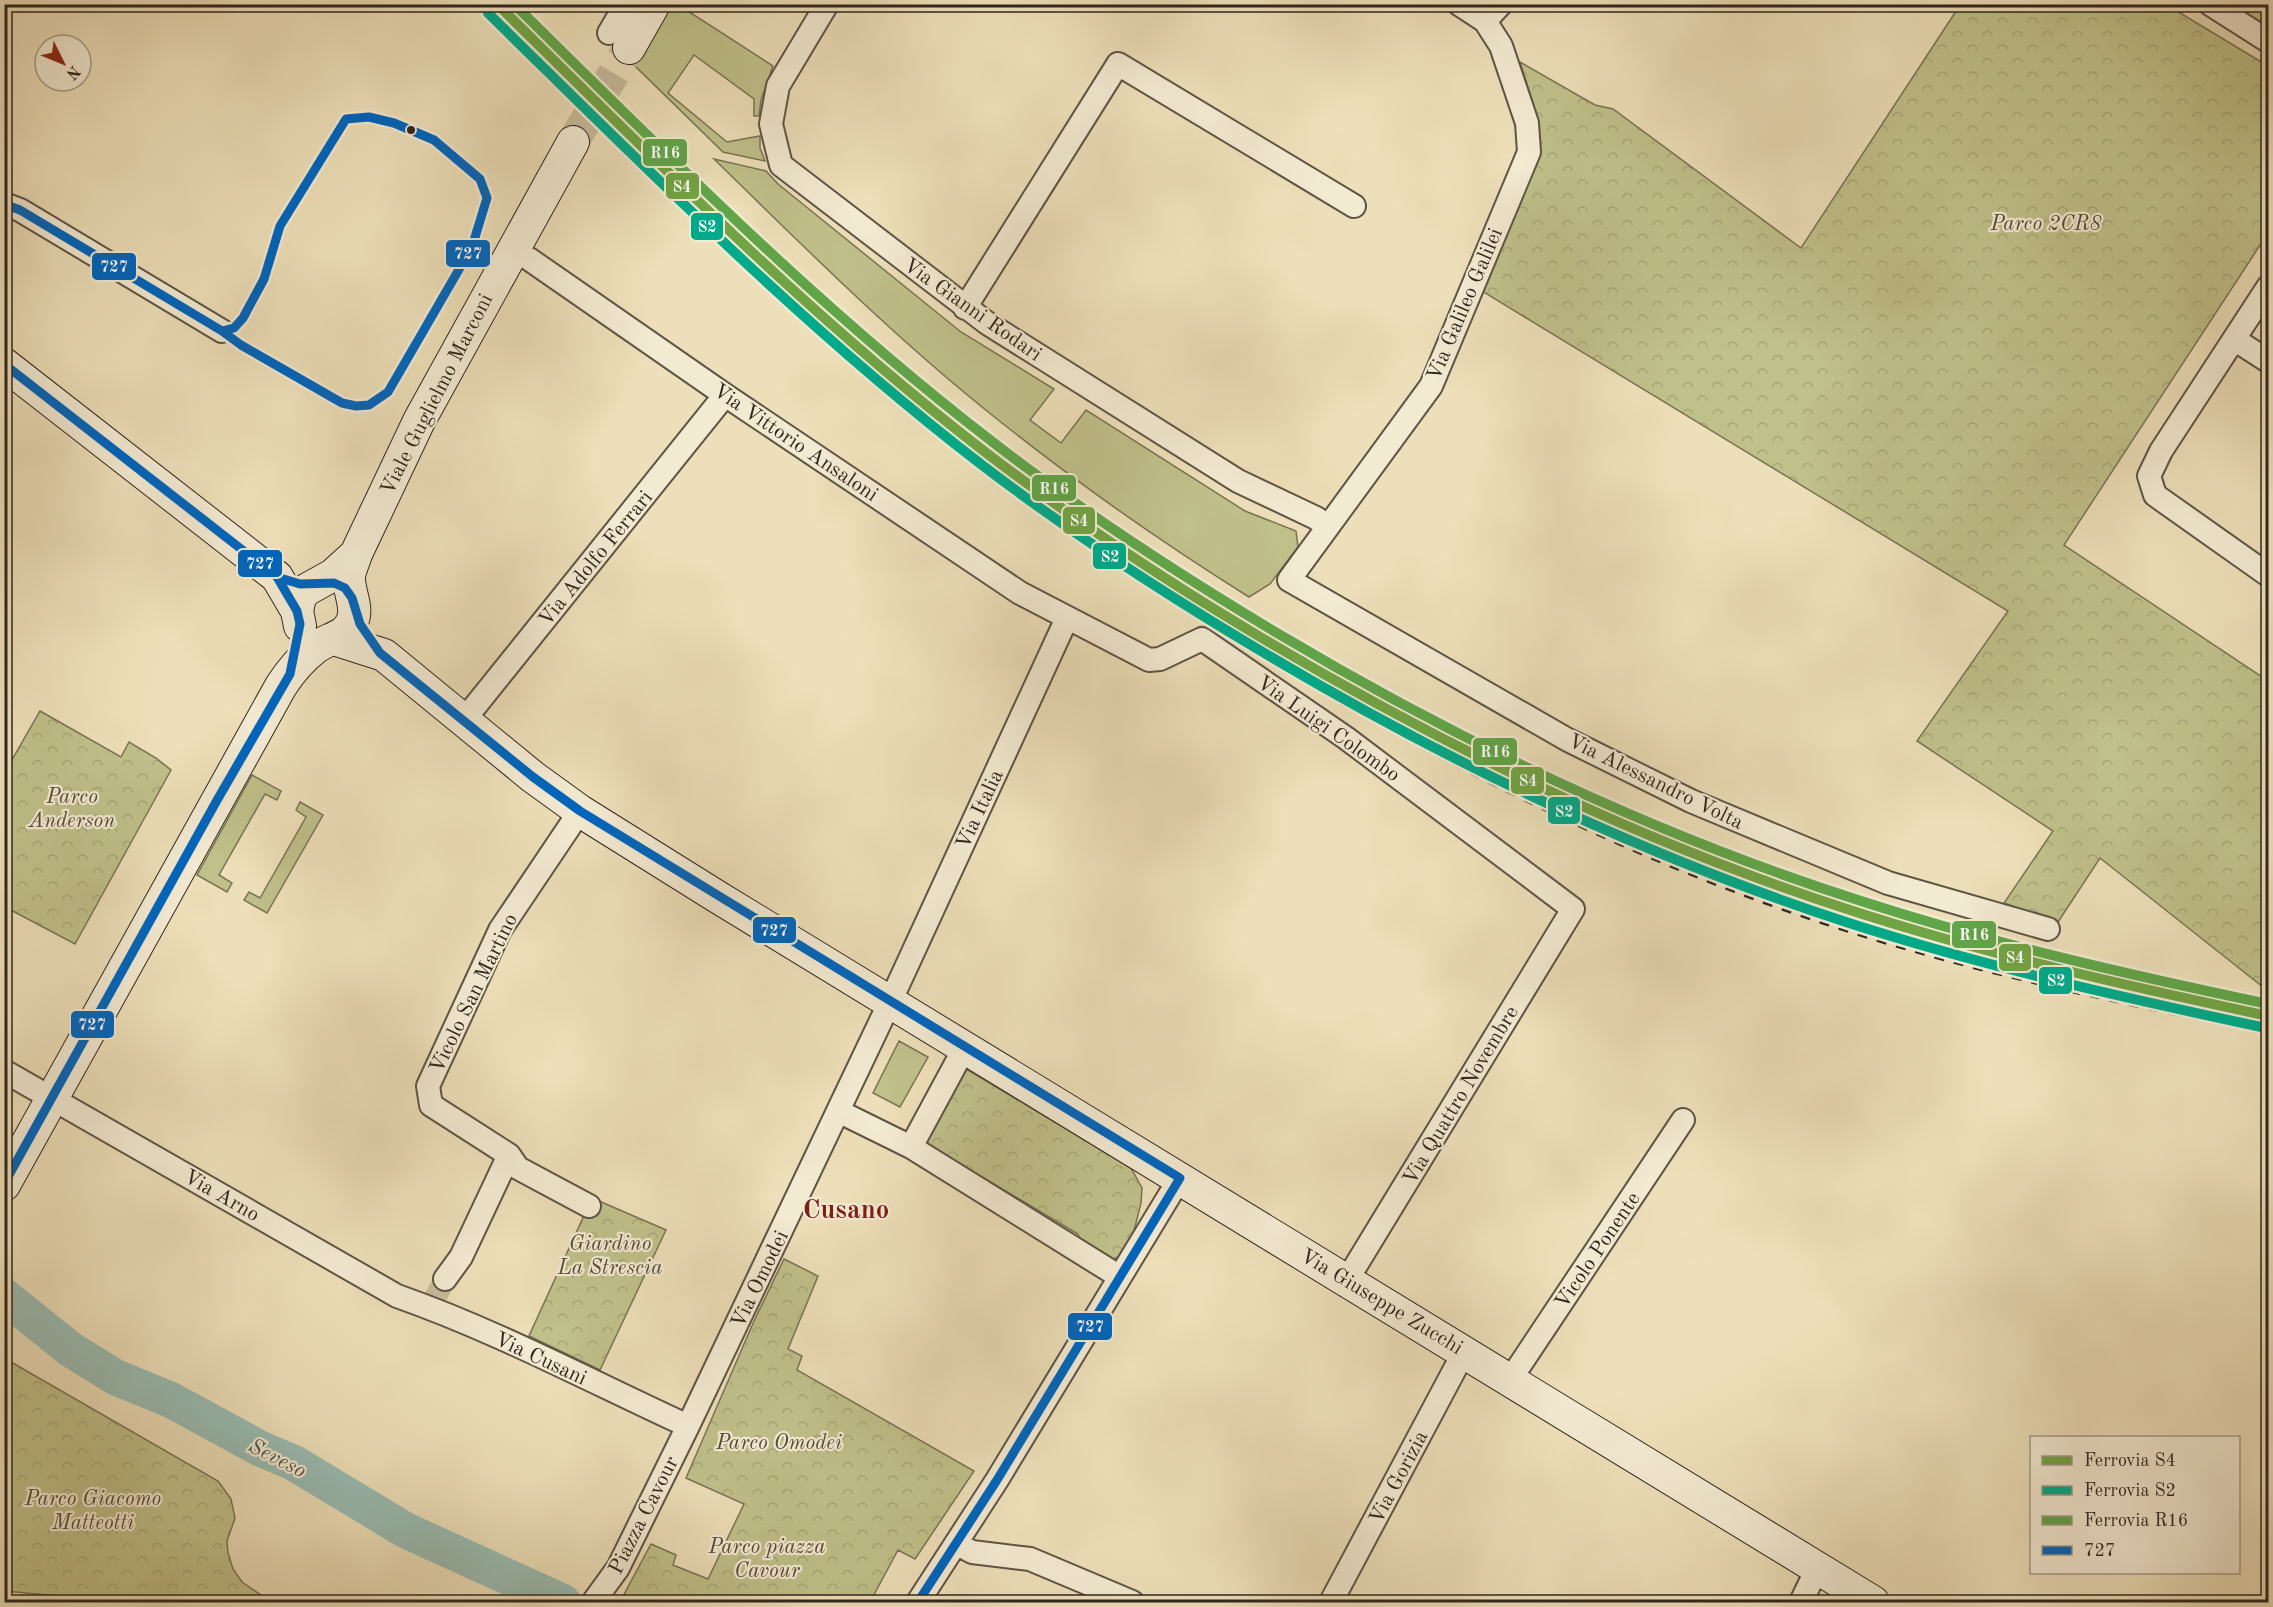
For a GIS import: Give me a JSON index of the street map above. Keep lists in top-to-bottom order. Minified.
{"streets":{"street":["Via Galileo Galilei","Via Gianni Rodari","Viale Guglielmo Marconi","Via Vittorio Ansaloni","Via Adolfo Ferrari","Via Luigi Colombo","Via Alessandro Volta","Via Italia","Vicolo San Martino","Via Quattro Novembre","Via Arno","Vicolo Ponente","Via Omodei","Via Giuseppe Zucchi","Via Cusani","Via Gorizia","Piazza Cavour"]},"crossings":[["Via Galileo Galilei","Via Gianni Rodari"],["Via Galileo Galilei","Via Alessandro Volta"],["Via Vittorio Ansaloni","Via Adolfo Ferrari"],["Via Vittorio Ansaloni","Via Luigi Colombo"],["Via Vittorio Ansaloni","Via Italia"],["Via Adolfo Ferrari","Via Giuseppe Zucchi"],["Via Luigi Colombo","Via Italia"],["Via Luigi Colombo","Via Quattro Novembre"],["Via Italia","Via Omodei"],["Via Italia","Via Giuseppe Zucchi"],["Vicolo San Martino","Via Giuseppe Zucchi"],["Via Quattro Novembre","Via Giuseppe Zucchi"],["Via Arno","Via Cusani"],["Vicolo Ponente","Via Giuseppe Zucchi"],["Via Omodei","Via Giuseppe Zucchi"],["Via Omodei","Via Cusani"],["Via Omodei","Piazza Cavour"],["Via Giuseppe Zucchi","Via Gorizia"],["Via Cusani","Piazza Cavour"]],"districts":["Cusano"],"water":["Seveso"],"parks":["Parco 2CR8","Parco Anderson","Giardino La Strescia","Parco Omodei","Parco Giacomo Matteotti","Parco piazza Cavour"],"lines":["rail line S4","rail line R16","rail line S2","transit line 727"],"legend":["Ferrovia S4","Ferrovia S2","Ferrovia R16","727"],"north":"bottom right"}
